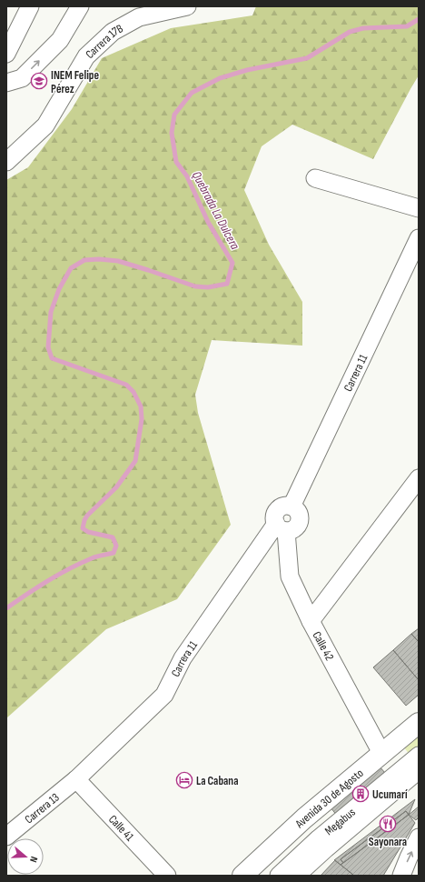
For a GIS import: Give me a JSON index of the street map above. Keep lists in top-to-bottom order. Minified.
{"streets":{"main road":["Avenida 30 de Agosto"],"street":["Carrera 17B","Carrera 11","Calle 42","Carrera 13","Megabus","Calle 41"]},"crossings":[["Carrera 11","Calle 42"],["Carrera 11","Carrera 13"],["Carrera 11","Calle 41"],["Calle 42","Avenida 30 de Agosto"],["Carrera 13","Calle 41"]],"water":["Quebrada La Dulcera"],"places":{"school or university":["INEM Felipe Pérez"],"hotel":["La Cabana"],"building":["Ucumarí"],"restaurant":["Sayonara"]},"north":"right"}
